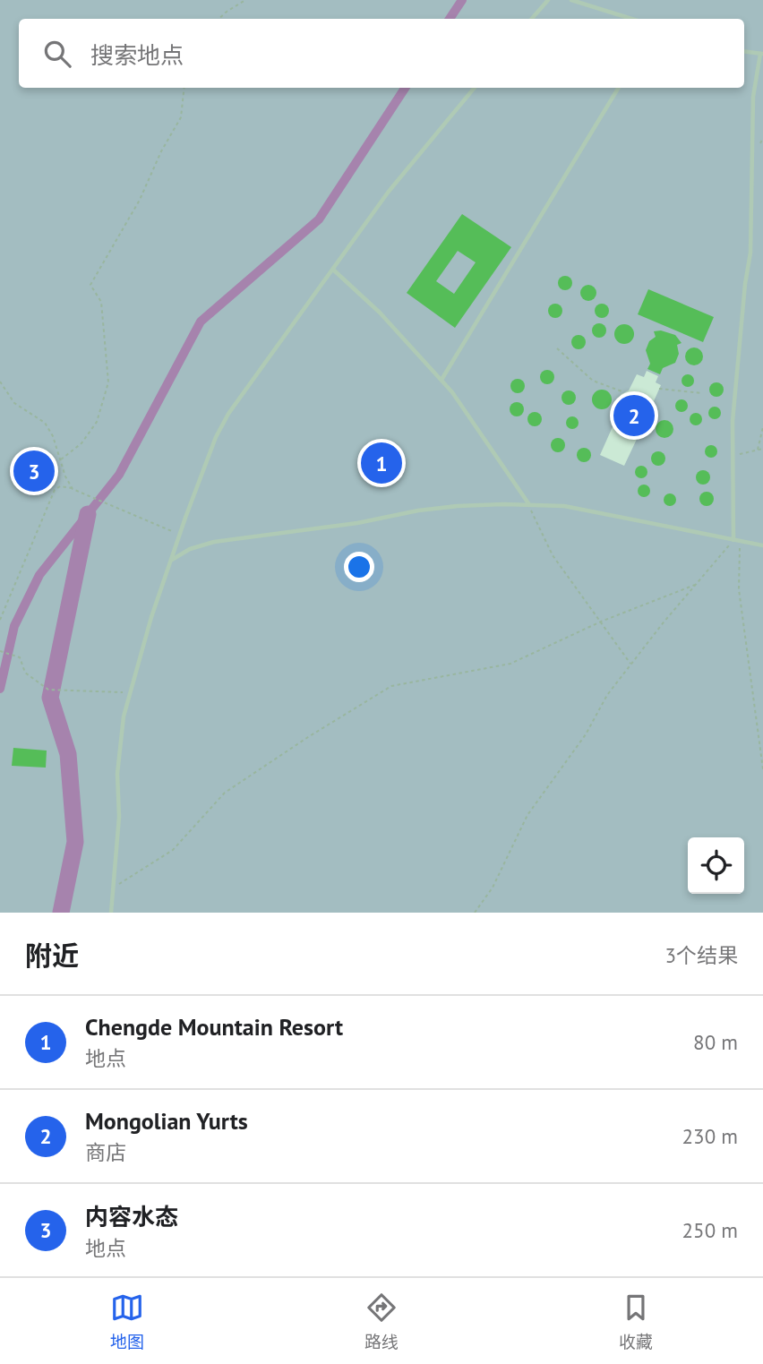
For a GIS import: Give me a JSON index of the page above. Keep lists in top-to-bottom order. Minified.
{"page":{"search":"搜索地点","pins":["2","1","3"],"heading":["附近","3个结果"],"list":[{"mark":"1","name":"Chengde Mountain Resort","note":"地点","value":"80 m"},{"mark":"2","name":"Mongolian Yurts","note":"商店","value":"230 m"},{"mark":"3","name":"内容水态","note":"地点","value":"250 m"}],"nav":["地图","路线","收藏"]}}
